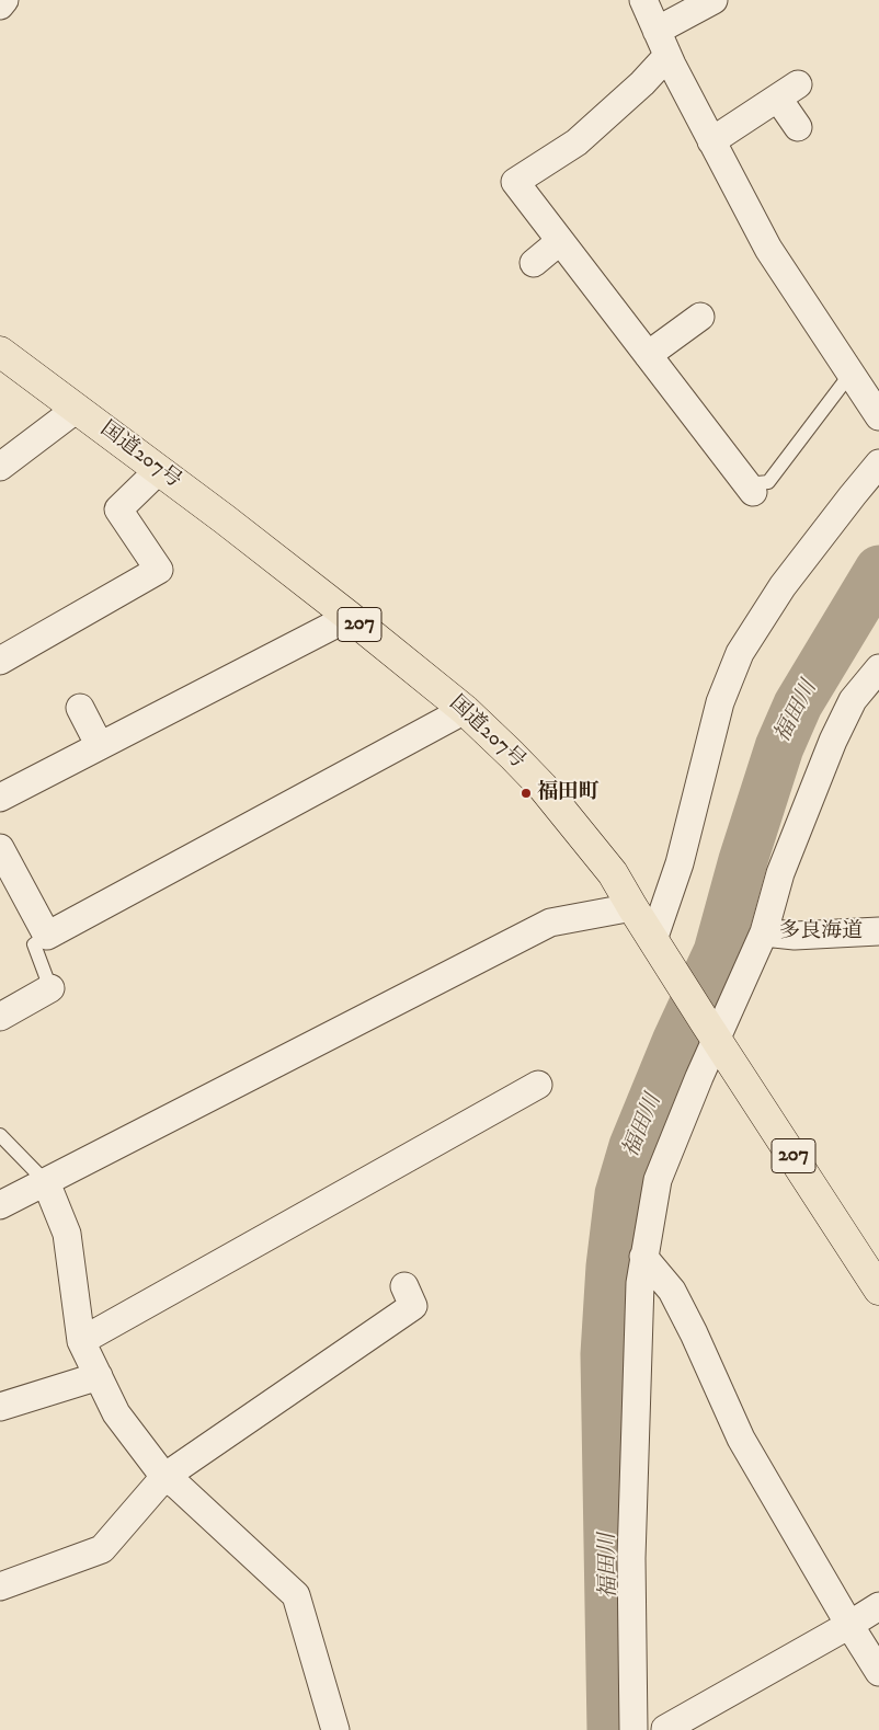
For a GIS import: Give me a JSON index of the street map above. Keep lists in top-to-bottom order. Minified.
{"streets":{"highway":["国道207号","207"],"street":["多良海道"]},"water":["福田川"],"places":["福田町"]}
